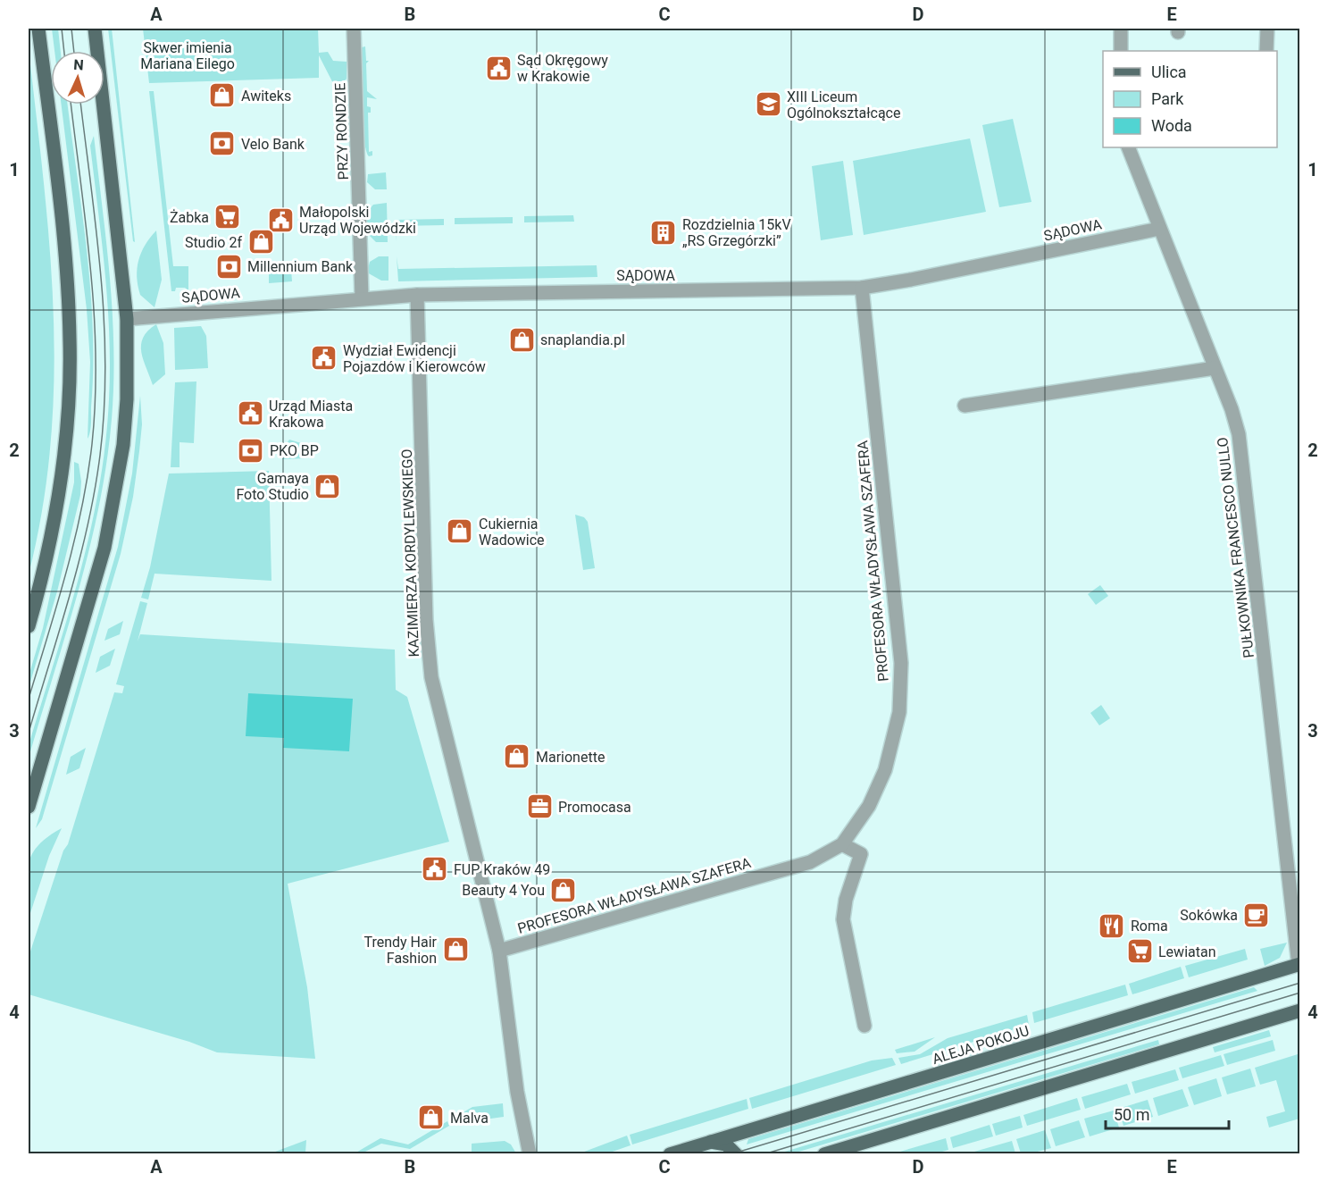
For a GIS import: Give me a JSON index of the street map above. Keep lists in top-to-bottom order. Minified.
{"streets":{"main road":["ALEJA POKOJU"],"street":["PRZY RONDZIE","SĄDOWA","PUŁKOWNIKA FRANCESCO NULLO","KAZIMIERZA KORDYLEWSKIEGO","PROFESORA WŁADYSŁAWA SZAFERA"]},"crossings":[["PRZY RONDZIE","SĄDOWA"],["SĄDOWA","PUŁKOWNIKA FRANCESCO NULLO"],["SĄDOWA","KAZIMIERZA KORDYLEWSKIEGO"],["SĄDOWA","PROFESORA WŁADYSŁAWA SZAFERA"],["PUŁKOWNIKA FRANCESCO NULLO","ALEJA POKOJU"],["KAZIMIERZA KORDYLEWSKIEGO","PROFESORA WŁADYSŁAWA SZAFERA"]],"parks":["Skwer imienia Mariana Eilego"],"places":{"public building":["Sąd Okręgowy w Krakowie","Małopolski Urząd Wojewódzki","Wydział Ewidencji Pojazdów i Kierowców","Urząd Miasta Krakowa","FUP Kraków 49"],"shop":["Awiteks","Studio 2f","snaplandia.pl","Gamaya Foto Studio","Cukiernia Wadowice","Marionette","Beauty 4 You","Trendy Hair Fashion","Malva"],"school or university":["XIII Liceum Ogólnokształcące"],"bank":["Velo Bank","Millennium Bank","PKO BP"],"supermarket":["Żabka","Lewiatan"],"building":["Rozdzielnia 15kV „RS Grzegórzki”"],"office":["Promocasa"],"cafe":["Sokówka"],"restaurant":["Roma"]},"legend":["Ulica","Park","Woda"],"scale_bar":"50 m","north":"top","grid":{"columns":["A","B","C","D","E"],"rows":["1","2","3","4"]}}
